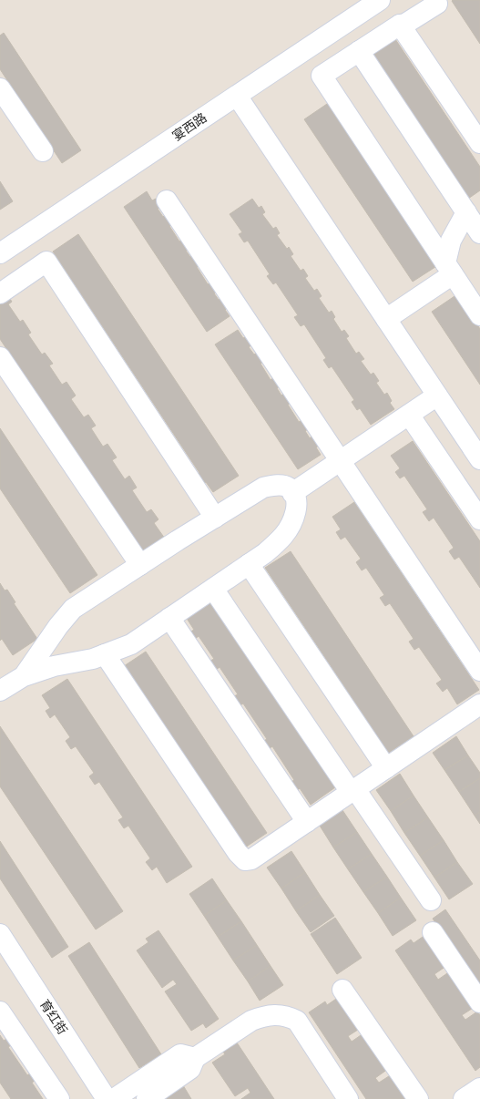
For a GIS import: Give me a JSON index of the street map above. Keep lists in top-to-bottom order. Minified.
{"streets":{"street":["宴西路","育红街"]}}
